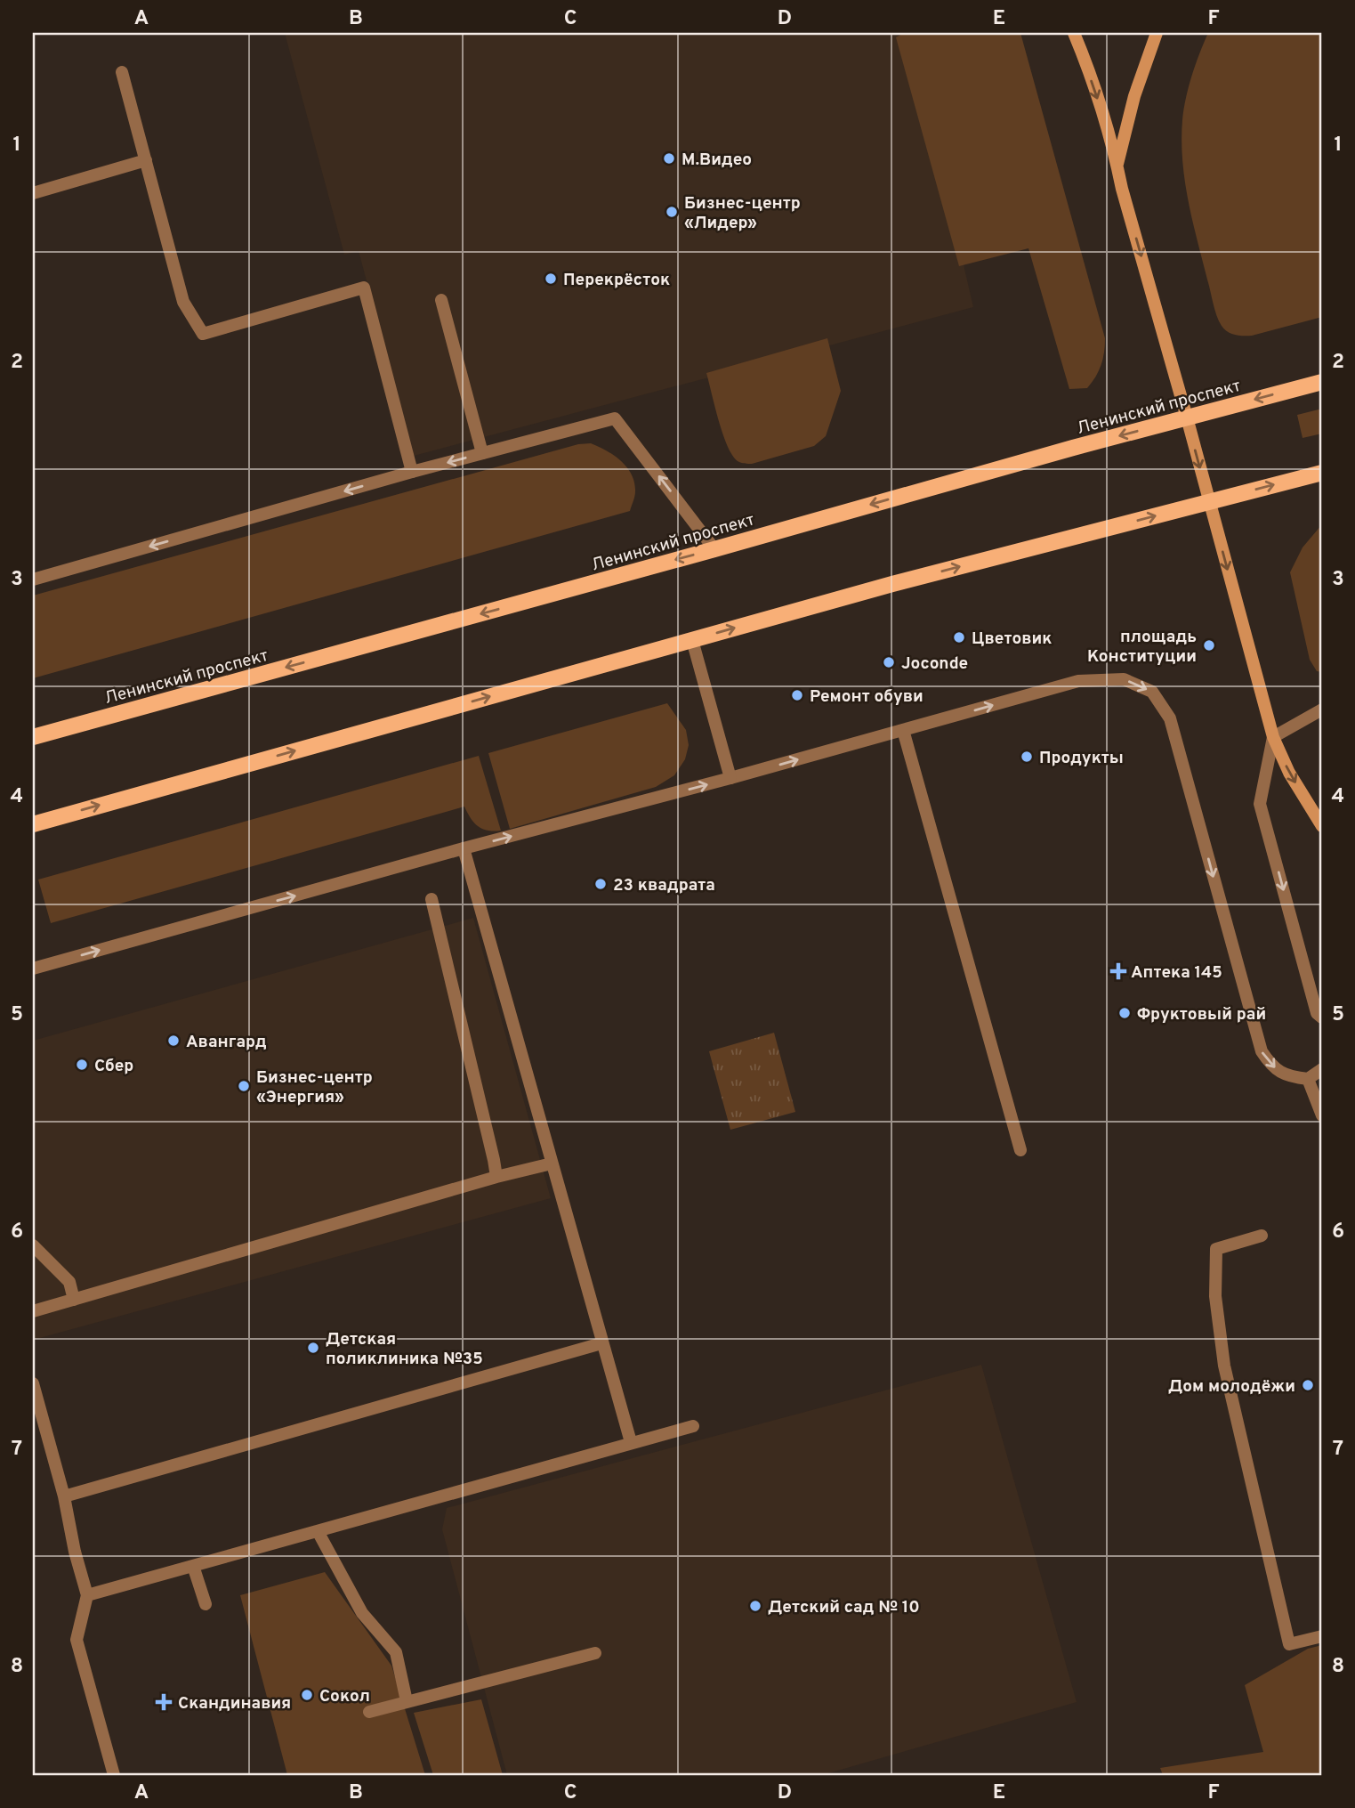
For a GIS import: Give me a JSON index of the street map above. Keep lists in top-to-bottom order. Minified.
{"streets":{"main road":["Ленинский проспект"]},"places":{"other":["М.Видео","Бизнес-центр «Лидер»","Перекрёсток","Цветовик","площадь Конституции","Joconde","Ремонт обуви","Продукты","23 квадрата","Фруктовый рай","Авангард","Сбер","Бизнес-центр «Энергия»","Детская поликлиника №35","Дом молодёжи","Детский сад № 10","Сокол"],"health":["Аптека 145","Скандинавия"]},"grid":{"columns":["A","B","C","D","E","F"],"rows":["1","2","3","4","5","6","7","8"]}}
